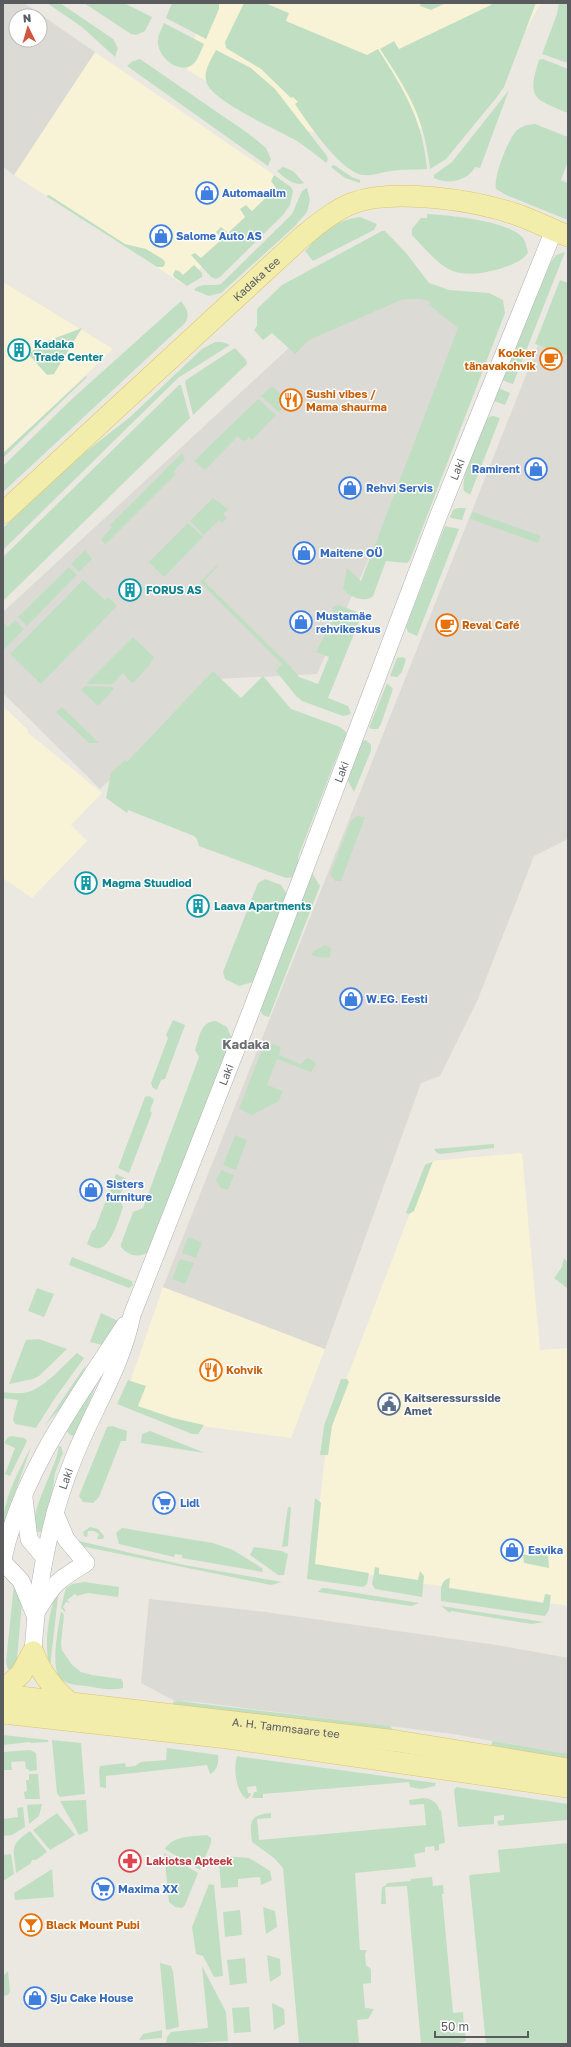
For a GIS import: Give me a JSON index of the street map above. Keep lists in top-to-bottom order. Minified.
{"streets":{"main road":["Kadaka tee","A. H. Tammsaare tee"],"street":["Laki"]},"crossings":[["Kadaka tee","Laki"]],"districts":["Kadaka"],"places":{"shop":["Automaailm","Salome Auto AS","Ramirent","Rehvi Servis","Maitene OÜ","Mustamäe rehvikeskus","W.EG. Eesti","Sisters furniture","Esvika","Sju Cake House"],"building":["Kadaka Trade Center","FORUS AS","Magma Stuudiod","Laava Apartments"],"cafe":["Kooker tänavakohvik","Reval Café"],"restaurant":["Sushi vibes / Mama shaurma","Kohvik"],"public building":["Kaitseressursside Amet"],"supermarket":["Lidl","Maxima XX"],"pharmacy":["Lakiotsa Apteek"],"bar":["Black Mount Pubi"]},"scale_bar":"50 m","north":"top"}
